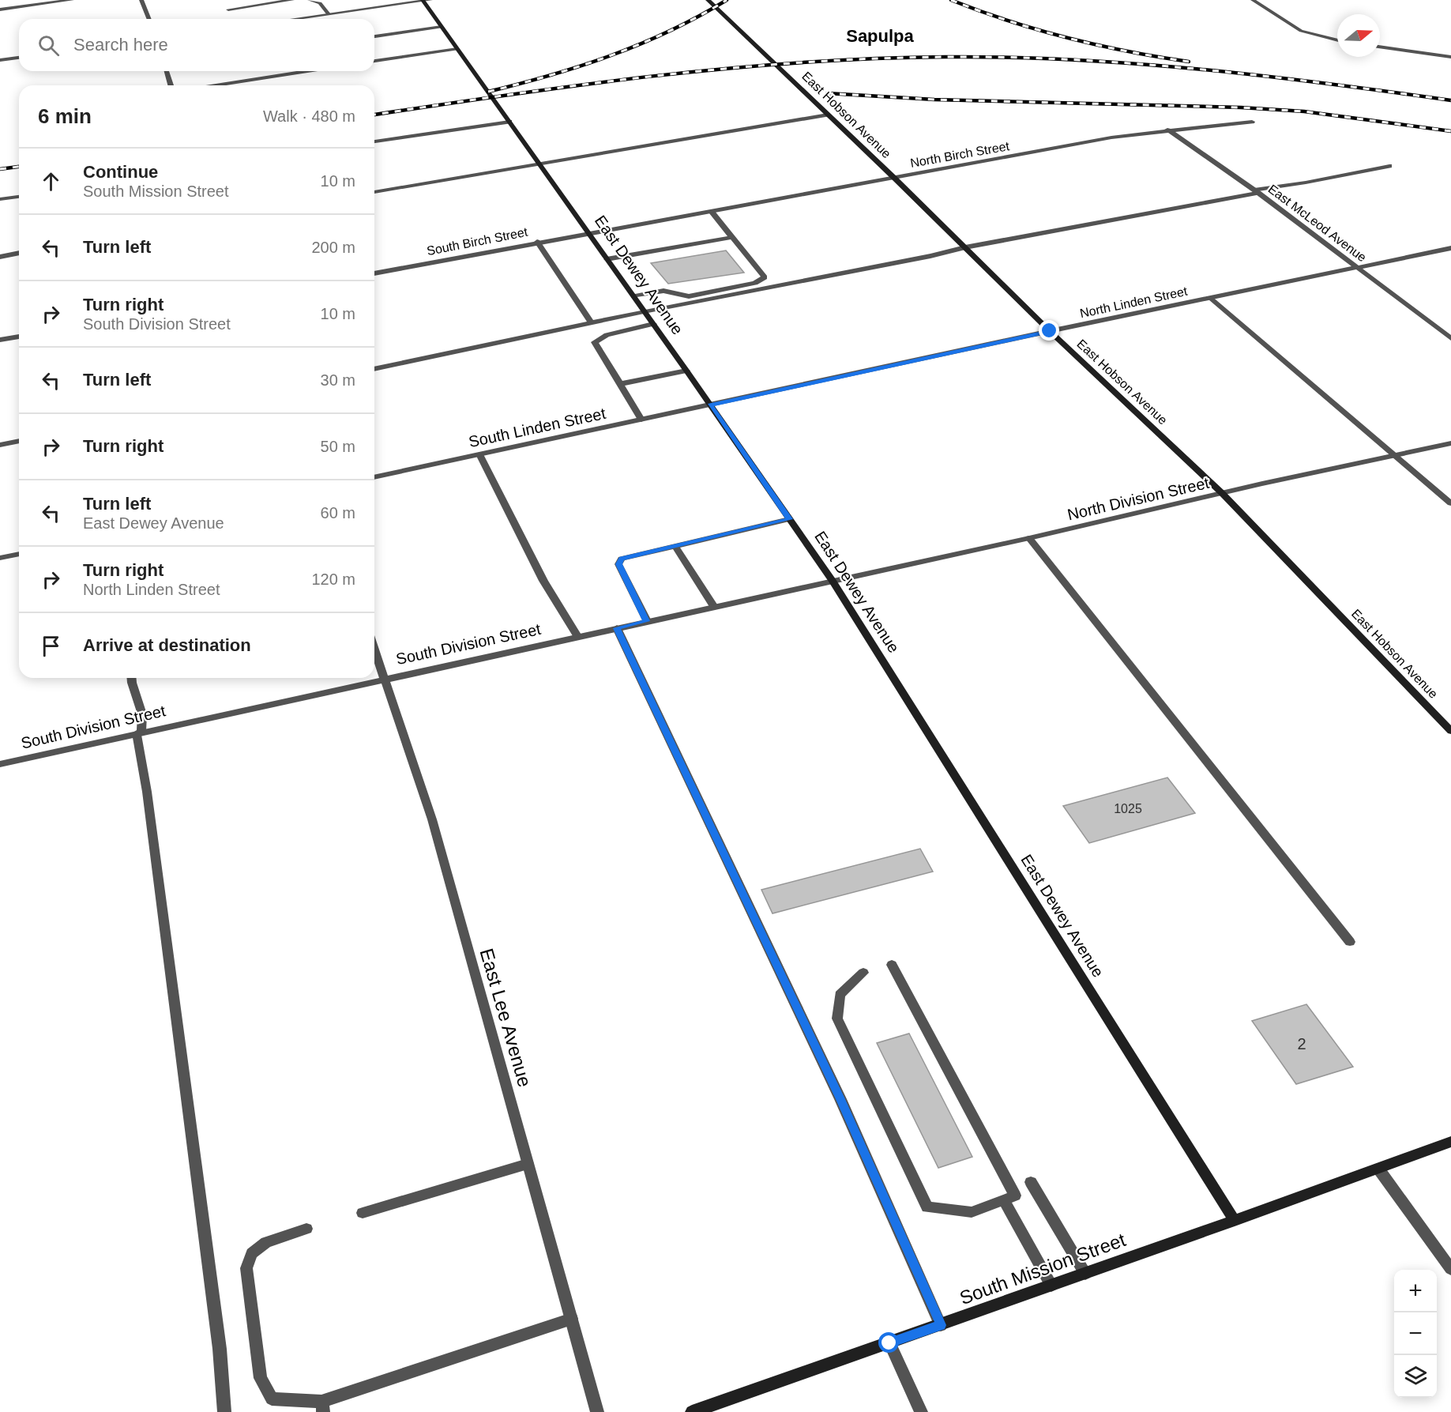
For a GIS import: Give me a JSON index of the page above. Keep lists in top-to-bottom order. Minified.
{"streets":{"main road":["East Hobson Avenue","East Dewey Avenue","South Mission Street"],"street":["North Birch Street","East McLeod Avenue","South Birch Street","North Linden Street","South Linden Street","North Division Street","South Division Street","East Lee Avenue"]},"crossings":[["East Hobson Avenue","North Birch Street"],["East Hobson Avenue","North Linden Street"],["East Hobson Avenue","North Division Street"],["North Birch Street","East McLeod Avenue"],["North Birch Street","South Birch Street"],["North Birch Street","East Dewey Avenue"],["East McLeod Avenue","North Linden Street"],["South Birch Street","East Dewey Avenue"],["East Dewey Avenue","North Linden Street"],["East Dewey Avenue","South Linden Street"],["East Dewey Avenue","North Division Street"],["East Dewey Avenue","South Division Street"],["East Dewey Avenue","South Mission Street"],["North Linden Street","South Linden Street"],["North Division Street","South Division Street"],["South Division Street","East Lee Avenue"]],"districts":["Sapulpa"],"house_numbers":["1025","2"],"north":"right","page":{"search":"Search here","heading":["6 min","Walk · 480 m"],"list":[["Continue","South Mission Street","10 m"],["Turn left","200 m"],["Turn right","South Division Street","10 m"],["Turn left","30 m"],["Turn right","50 m"],["Turn left","East Dewey Avenue","60 m"],["Turn right","North Linden Street","120 m"],"Arrive at destination"],"map_buttons":["+","−"]}}
